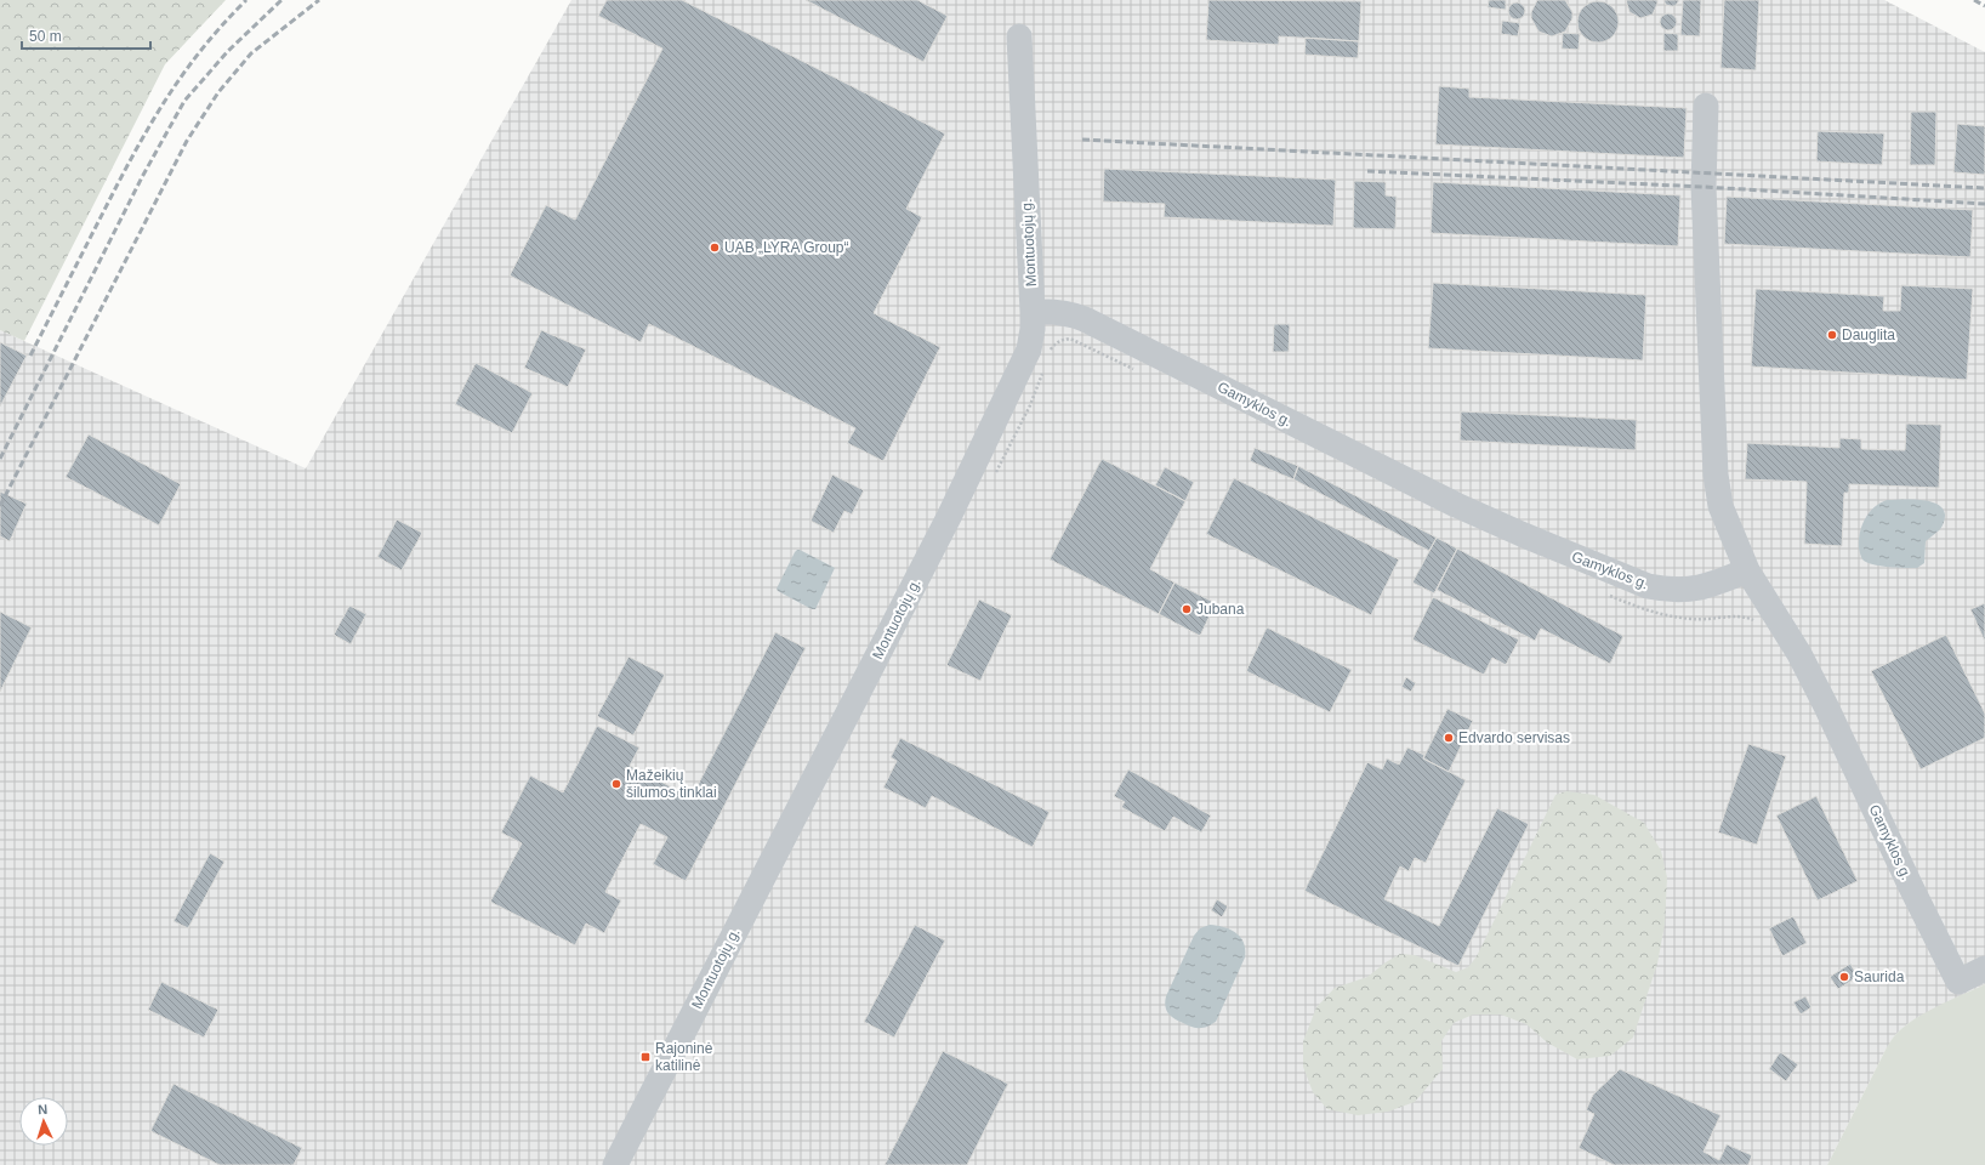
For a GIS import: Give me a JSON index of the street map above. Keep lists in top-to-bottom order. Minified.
{"streets":{"street":["Montuotojų g.","Gamyklos g."]},"crossings":[["Montuotojų g.","Gamyklos g."]],"places":{"other":["UAB „LYRA Group“","Dauglita","Jubana","Edvardo servisas","Mažeikių šilumos tinklai","Saurida"],"transit":["Rajoninė katilinė"]},"scale_bar":"50 m","north":"top"}
